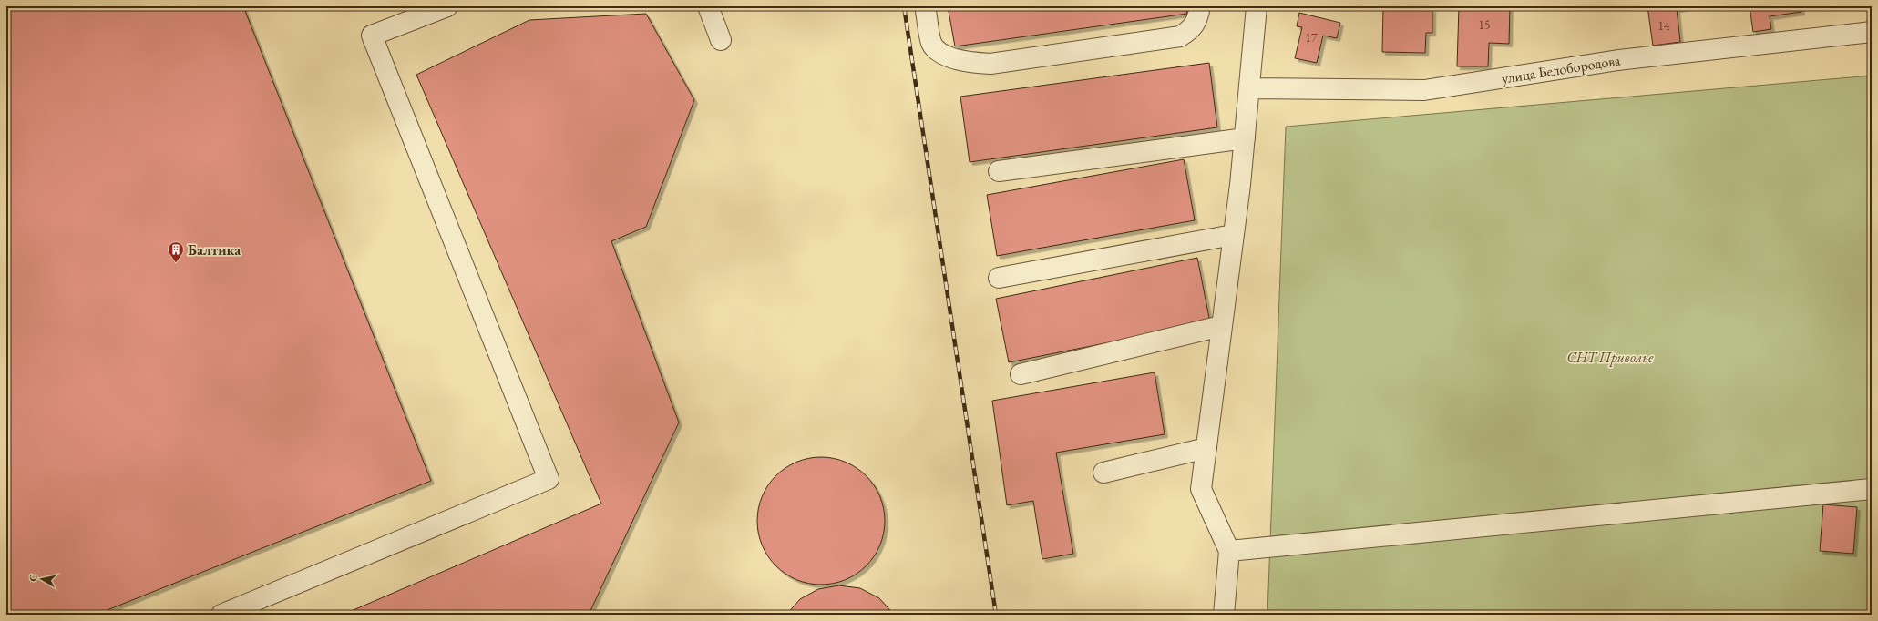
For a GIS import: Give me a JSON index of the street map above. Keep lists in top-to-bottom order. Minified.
{"streets":{"street":["улица Белобородова"]},"parks":["СНТ Приволье"],"places":{"building":["Балтика"]},"house_numbers":["15","14","17"],"north":"left"}
